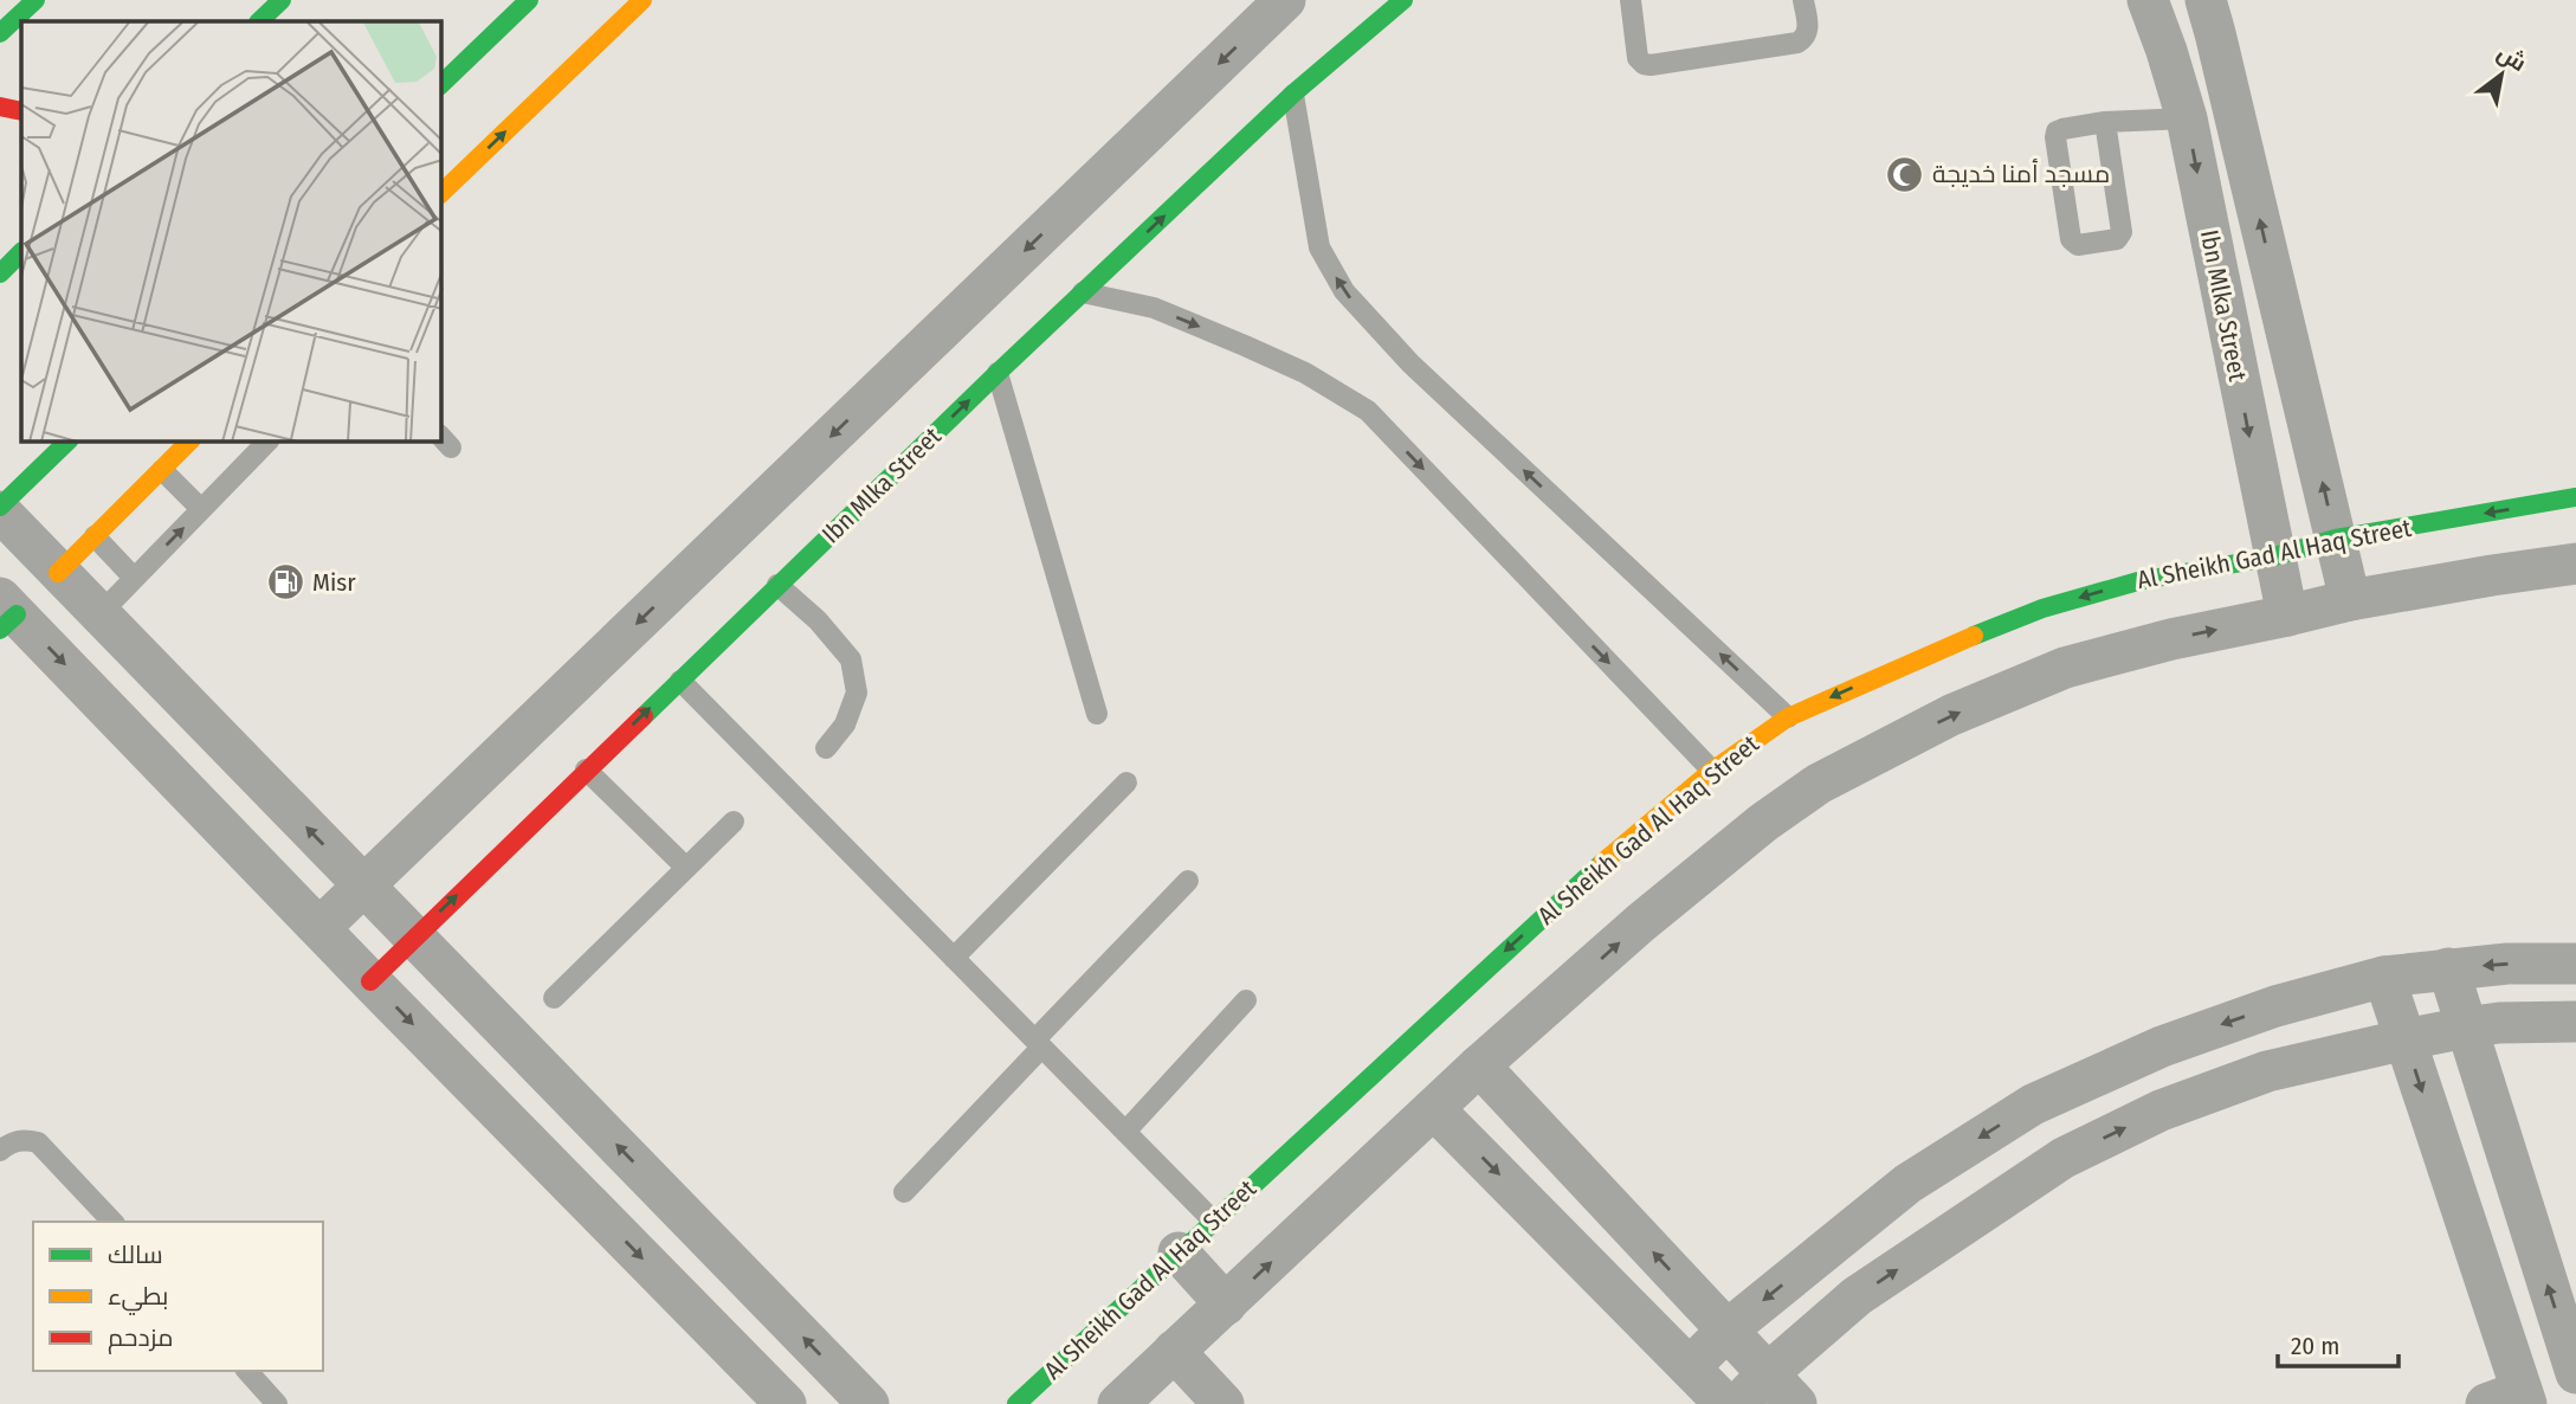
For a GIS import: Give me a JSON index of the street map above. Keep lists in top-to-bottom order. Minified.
{"streets":{"street":["Ibn Mlka Street","Al Sheikh Gad Al Haq Street"]},"crossings":[["Ibn Mlka Street","Al Sheikh Gad Al Haq Street"]],"places":{"mosque":["مسجد أمنا خديجة"],"fuel station":["Misr"]},"legend":["سالك","بطيء","مزدحم"],"scale_bar":"20 m","north":"top right"}
